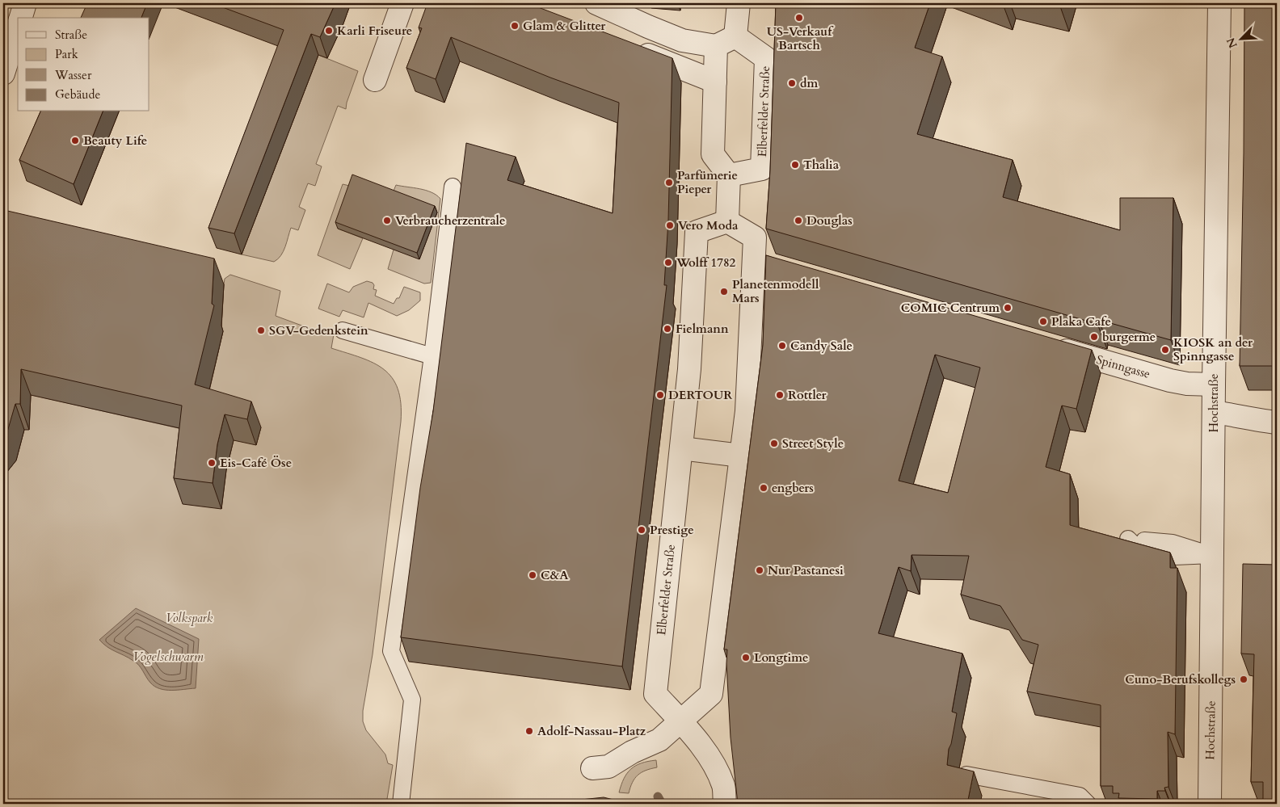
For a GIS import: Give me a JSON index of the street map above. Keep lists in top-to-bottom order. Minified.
{"streets":{"street":["Elberfelder Straße","Spinngasse","Hochstraße"]},"crossings":[["Spinngasse","Hochstraße"]],"water":["Vogelschwarm"],"parks":["Volkspark"],"places":["US-Verkauf Bartsch","Glam & Glitter","Karli Friseure","dm","Beauty Life","Thalia","Parfümerie Pieper","Verbraucherzentrale","Douglas","Vero Moda","Wolff 1782","Planetenmodell Mars","COMIC Centrum","Plaka Cafe","Fielmann","SGV-Gedenkstein","burgerme","Candy Sale","KIOSK an der Spinngasse","DERTOUR","Rottler","Street Style","Eis-Café Öse","engbers","Prestige","Nur Pastanesi","C&A","Longtime","Cuno-Berufskollegs","Adolf-Nassau-Platz"],"legend":["Straße","Park","Wasser","Gebäude"],"north":"bottom left"}
